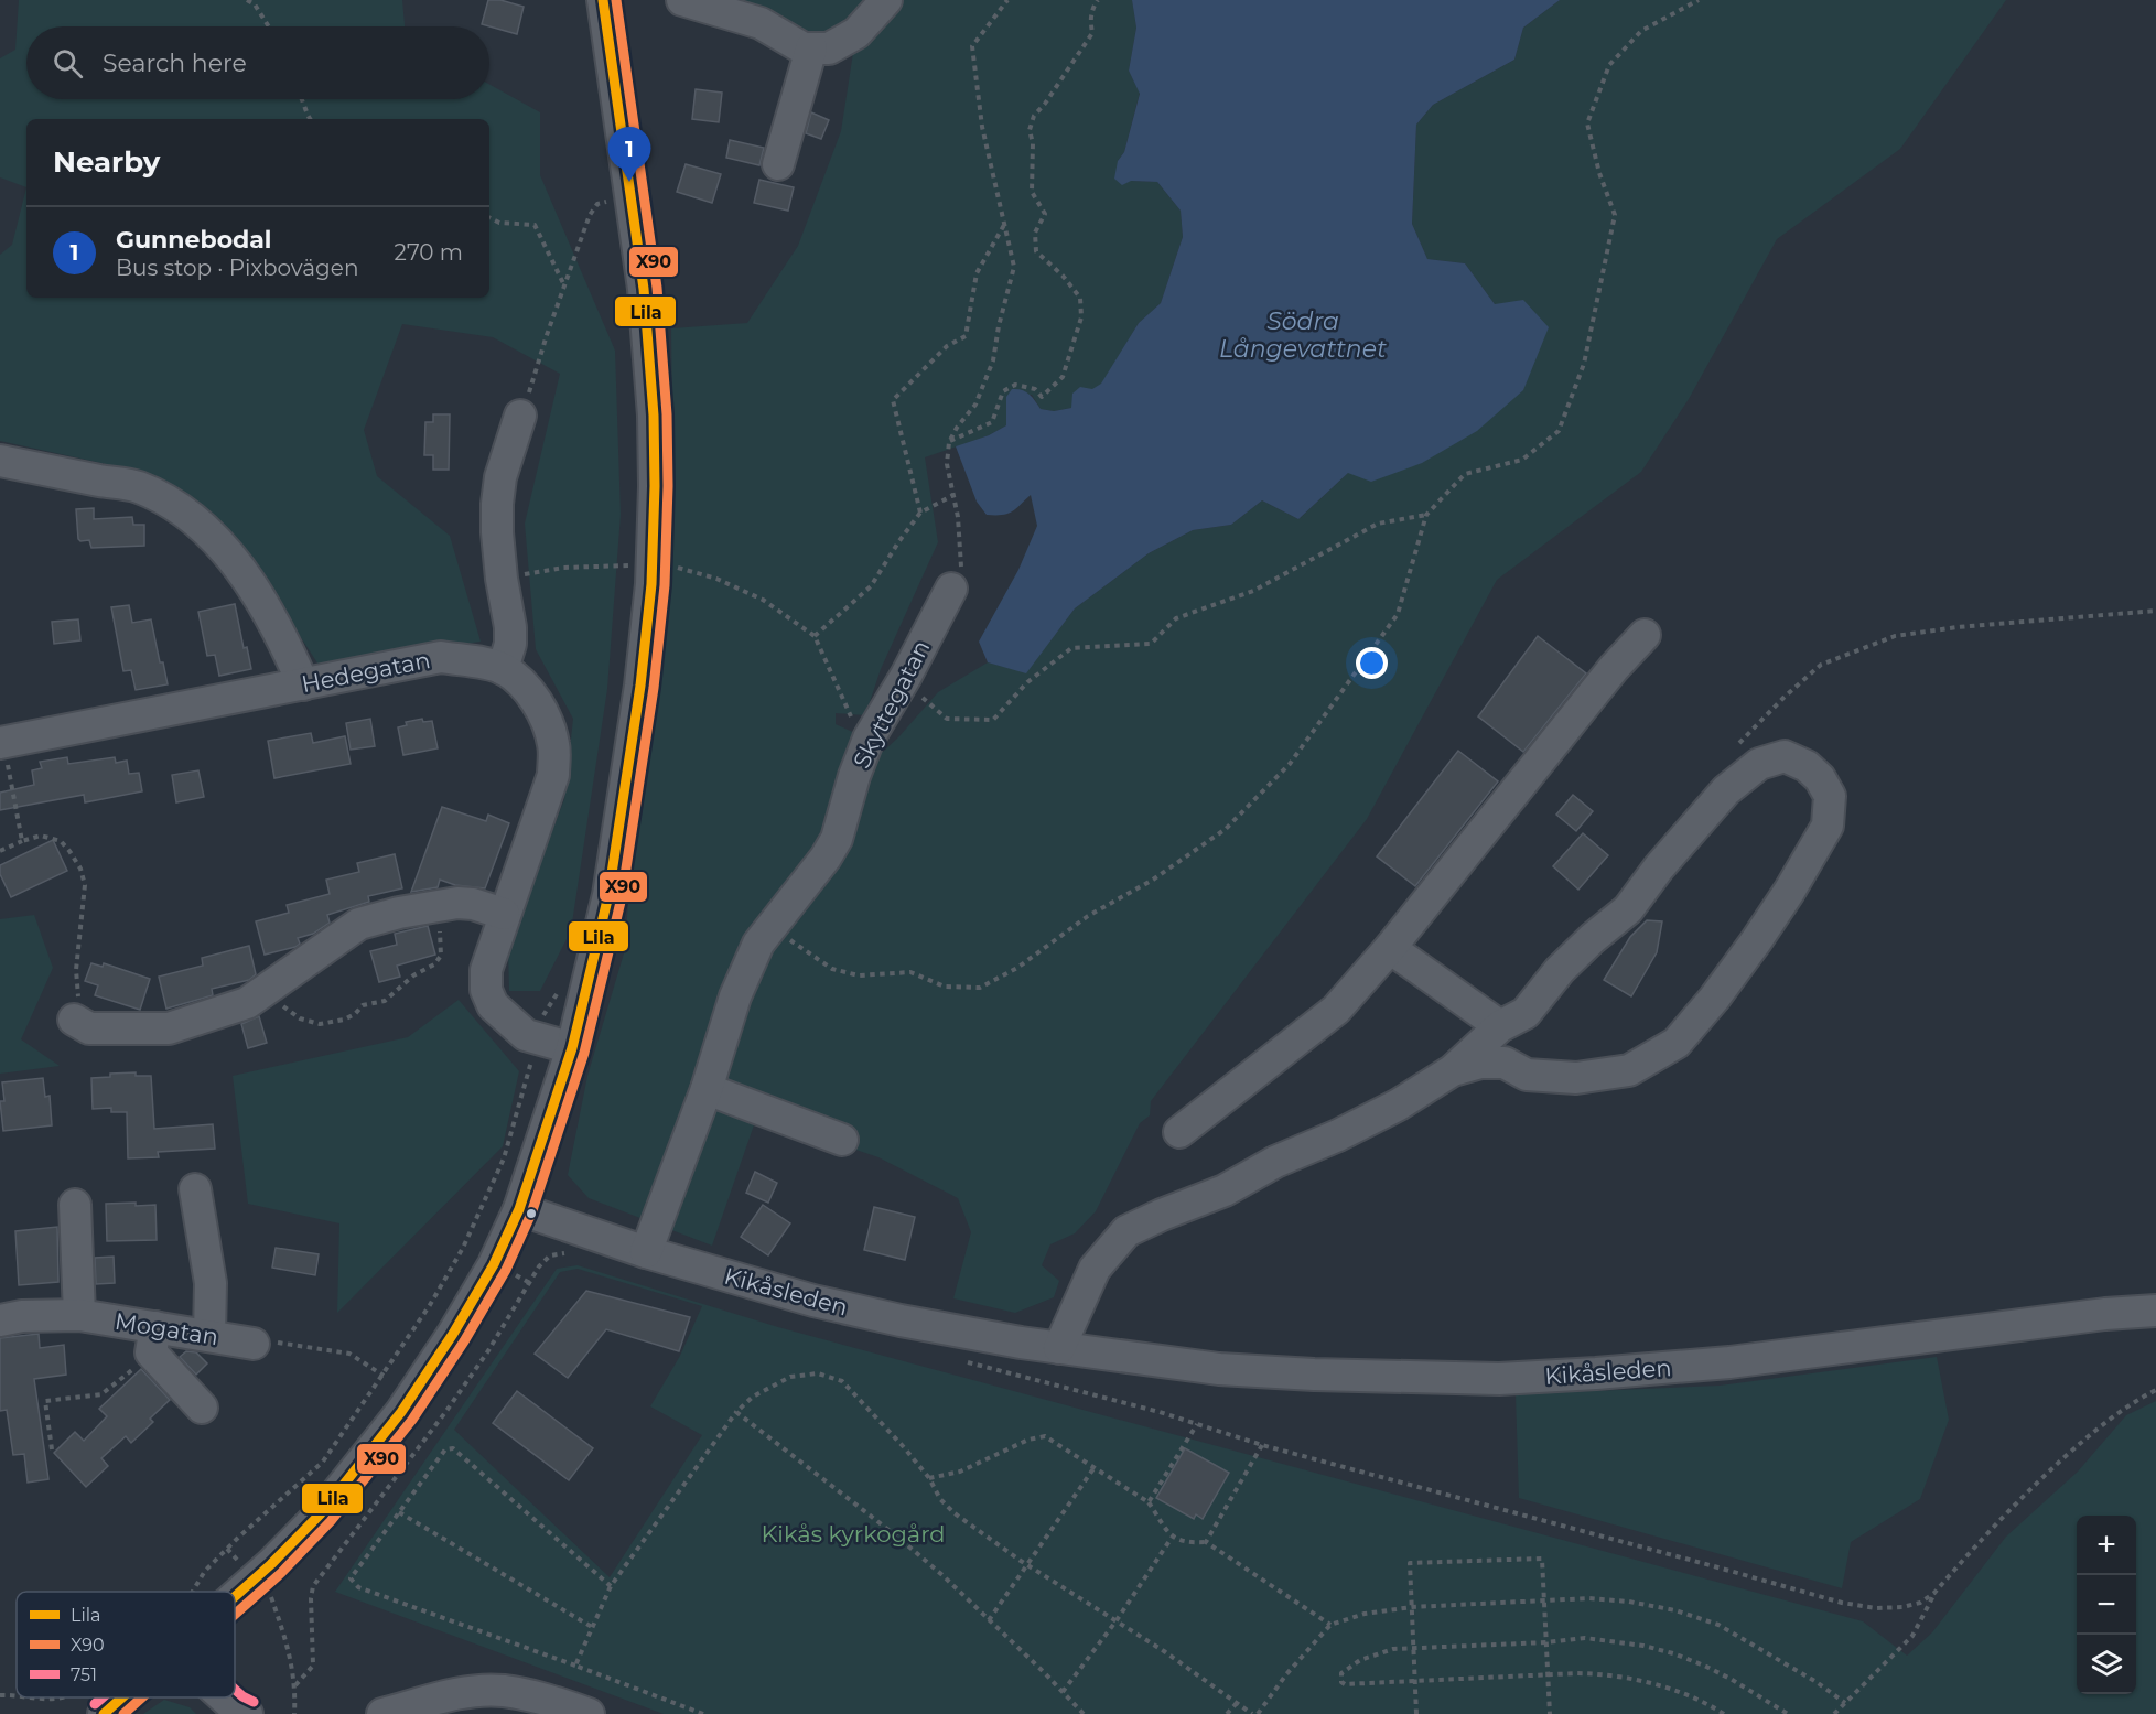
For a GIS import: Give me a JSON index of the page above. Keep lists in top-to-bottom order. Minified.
{"streets":{"street":["Hedegatan","Skyttegatan","Kikåsleden","Mogatan"]},"crossings":[["Skyttegatan","Kikåsleden"]],"water":["Södra Långevattnet"],"parks":["Kikås kyrkogård"],"lines":["transit line Lila","transit line X90","transit line 751"],"legend":["Lila","X90","751"],"page":{"search":"Search here","heading":"Nearby","pins":"1","list":[{"mark":"1","name":"Gunnebodal","note":"Bus stop · Pixbovägen","value":"270 m"}],"map_buttons":["+","−"]}}
